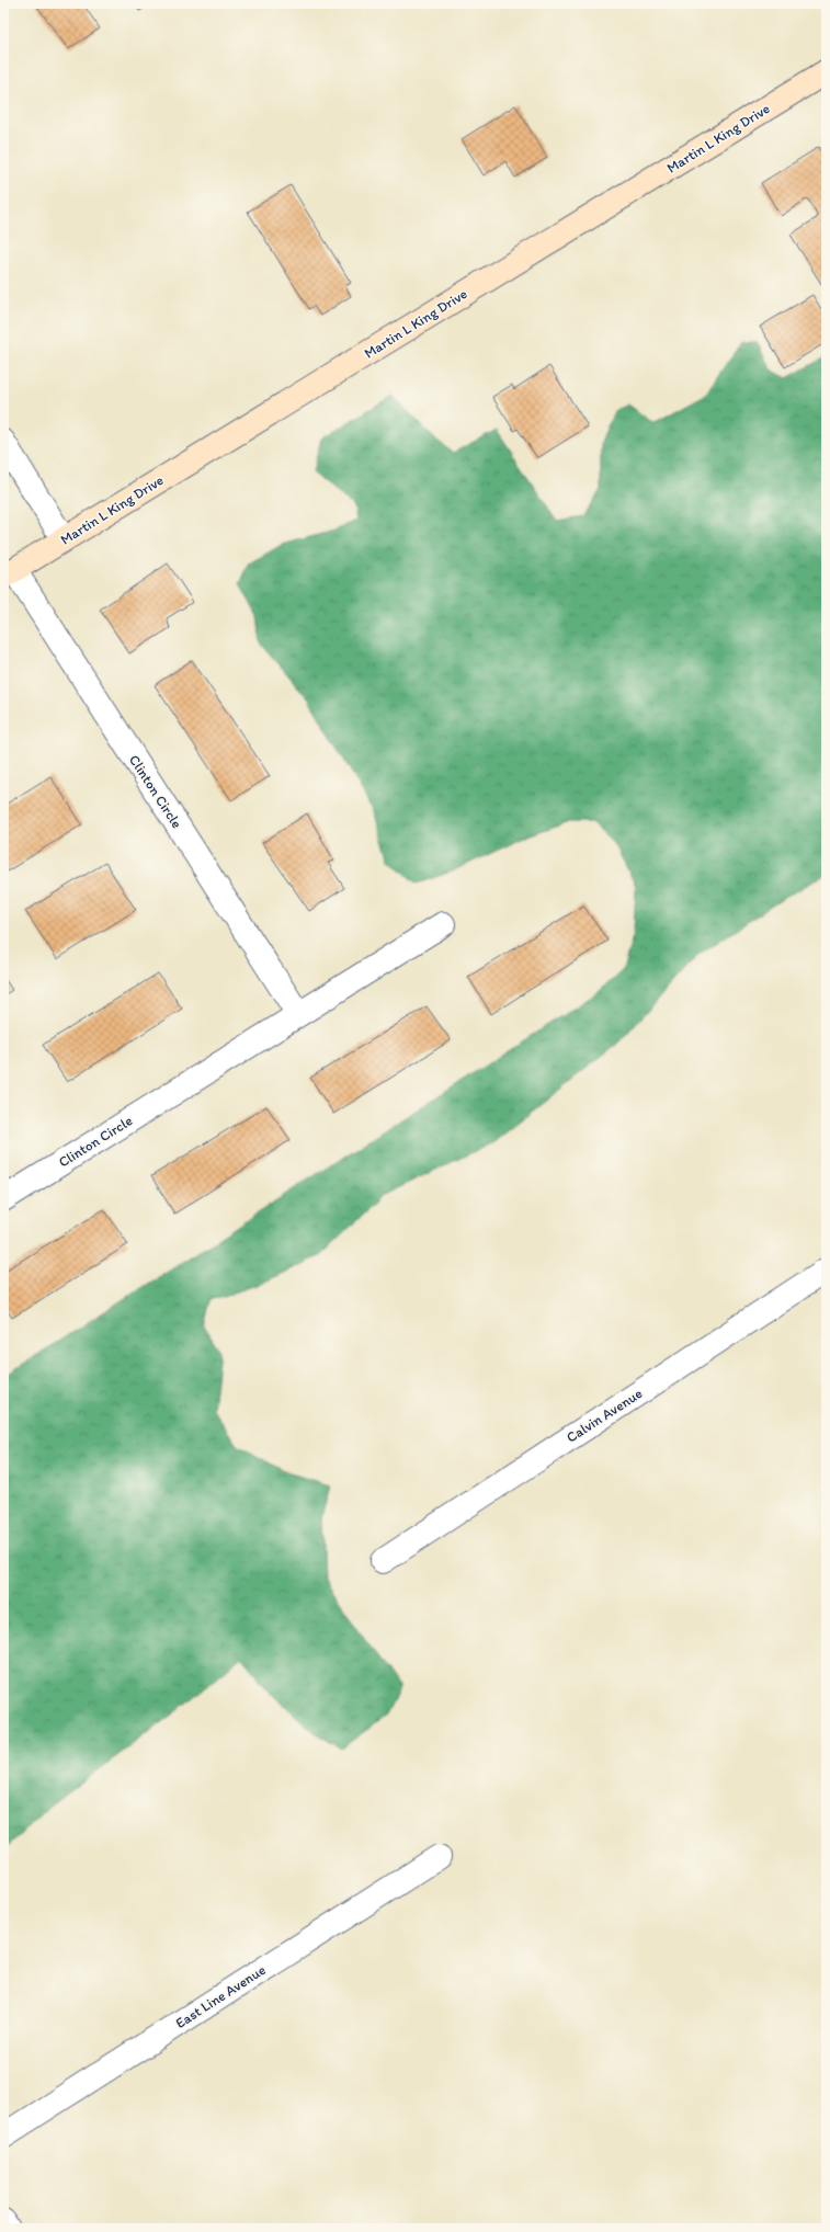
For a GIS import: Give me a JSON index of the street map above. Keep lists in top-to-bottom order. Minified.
{"streets":{"main road":["Martin L King Drive"],"street":["Clinton Circle","Calvin Avenue","East Line Avenue"]},"crossings":[["Martin L King Drive","Clinton Circle"]]}
